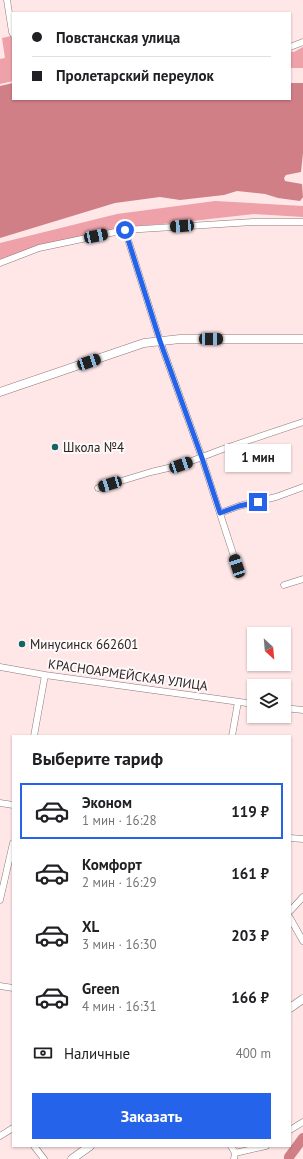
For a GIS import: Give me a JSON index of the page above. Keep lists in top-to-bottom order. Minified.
{"streets":{"street":["КРАСНОАРМЕЙСКАЯ УЛИЦА"]},"places":["Школа №4","Минусинск 662601"],"north":"bottom right","page":{"banner":["Повстанская улица","Пролетарский переулок"],"bubble":"1 мин","heading":"Выберите тариф","list":[{"name":"Эконом","note":"1 мин · 16:28","value":"119 ₽"},{"name":"Комфорт","note":"2 мин · 16:29","value":"161 ₽"},{"name":"XL","note":"3 мин · 16:30","value":"203 ₽"},{"name":"Green","note":"4 мин · 16:31","value":"166 ₽"}],"pay":["Наличные","400 m"],"buttons":"Заказать"}}
